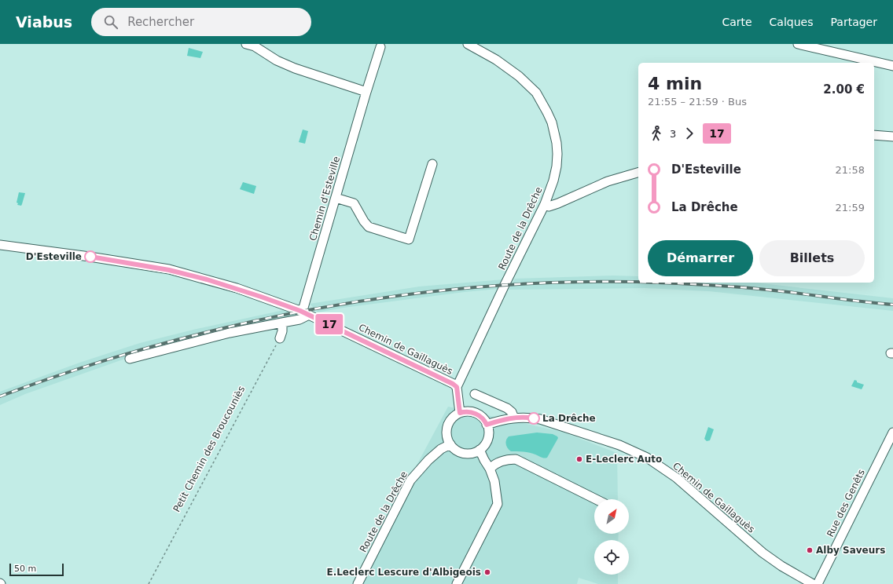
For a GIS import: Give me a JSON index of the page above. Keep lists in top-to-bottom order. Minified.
{"streets":{"street":["Chemin d'Esteville","Route de la Drêche","Chemin de Gaillaguès","Rue des Genêts"],"path":["Petit Chemin des Broucouniès"]},"crossings":[["Chemin d'Esteville","Chemin de Gaillaguès"],["Route de la Drêche","Chemin de Gaillaguès"]],"places":["D'Esteville","La Drêche","E-Leclerc Auto","Alby Saveurs","E.Leclerc Lescure d'Albigeois"],"lines":["bus line 17"],"scale_bar":"50 m","north":"top right","page":{"header":"Viabus","search":"Rechercher","nav":["Carte","Calques","Partager"],"on_map":"17","heading":["4 min","21:55 – 21:59 · Bus","2.00 €"],"legs":["3","17"],"list":[{"name":"D'Esteville","value":"21:58"},{"name":"La Drêche","value":"21:59"}],"buttons":["Démarrer","Billets"],"scale":"50 m"}}
